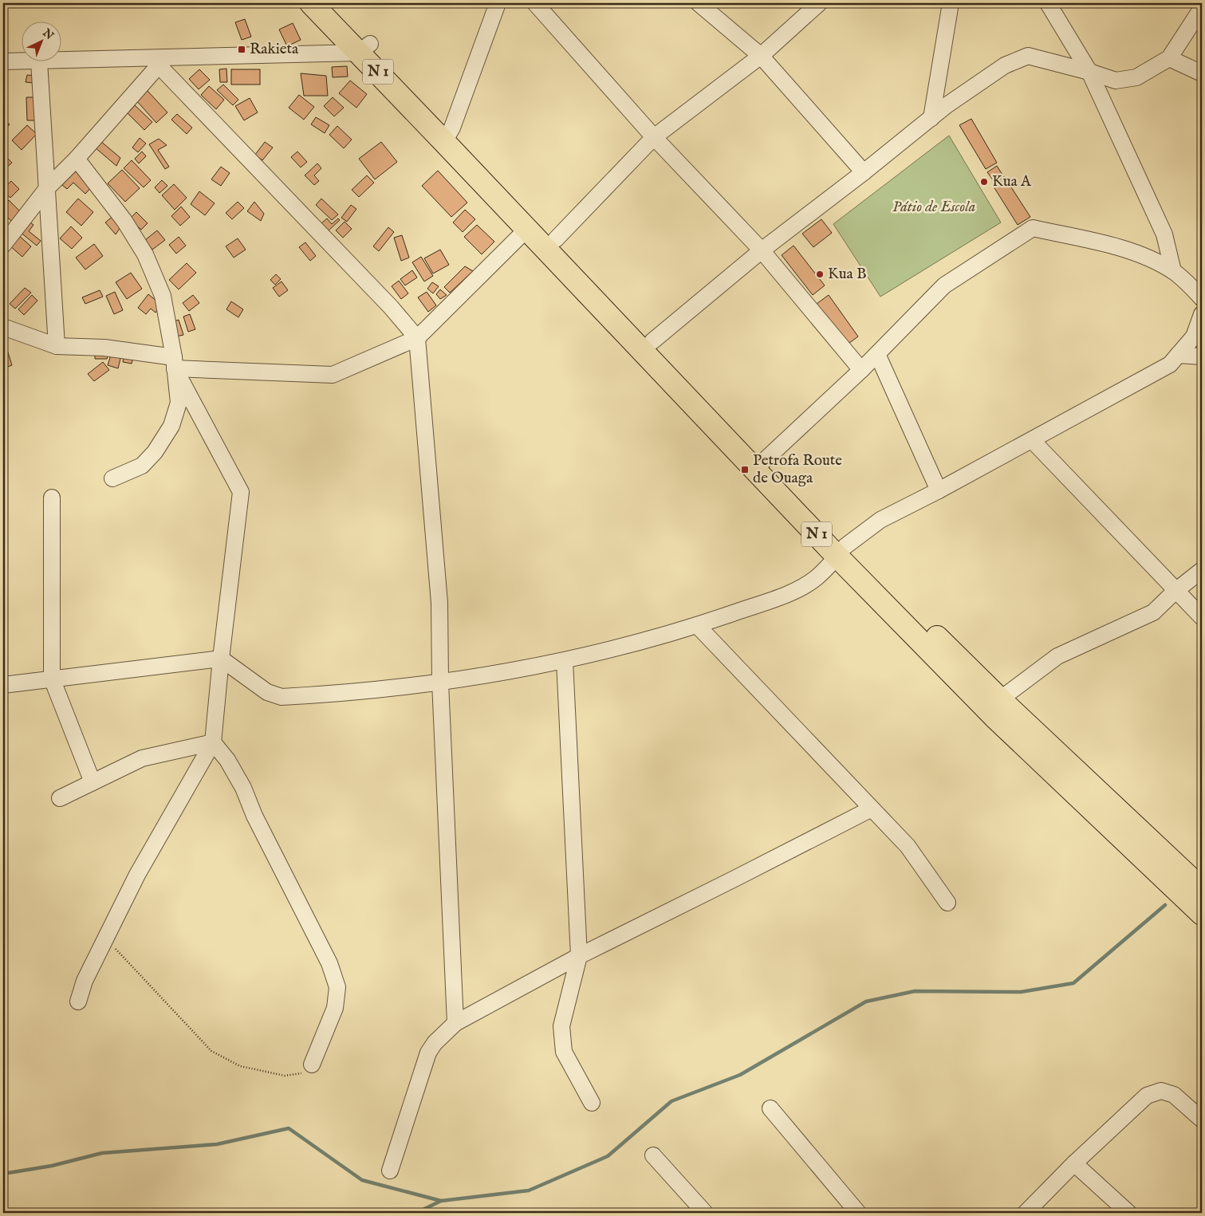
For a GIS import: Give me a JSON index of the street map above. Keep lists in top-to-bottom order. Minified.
{"streets":{"highway":["N 1"]},"parks":["Pátio de Escola"],"places":{"transit":["Rakieta","Petrofa Route de Ouaga"],"other":["Kua A","Kua B"]},"north":"top right"}
